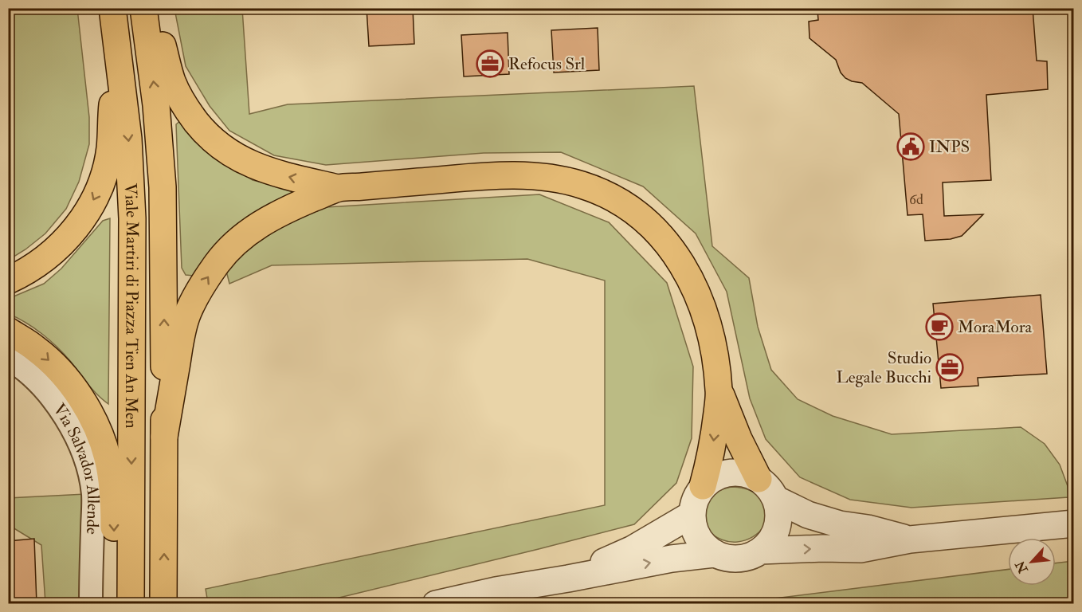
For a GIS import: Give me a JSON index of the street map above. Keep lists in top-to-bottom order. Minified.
{"streets":{"highway":["Viale Martiri di Piazza Tien An Men"],"street":["Via Salvador Allende"]},"places":{"office":["Refocus Srl","Studio Legale Bucchi"],"public building":["INPS"],"cafe":["MoraMora"]},"house_numbers":["6d"],"north":"bottom left"}
